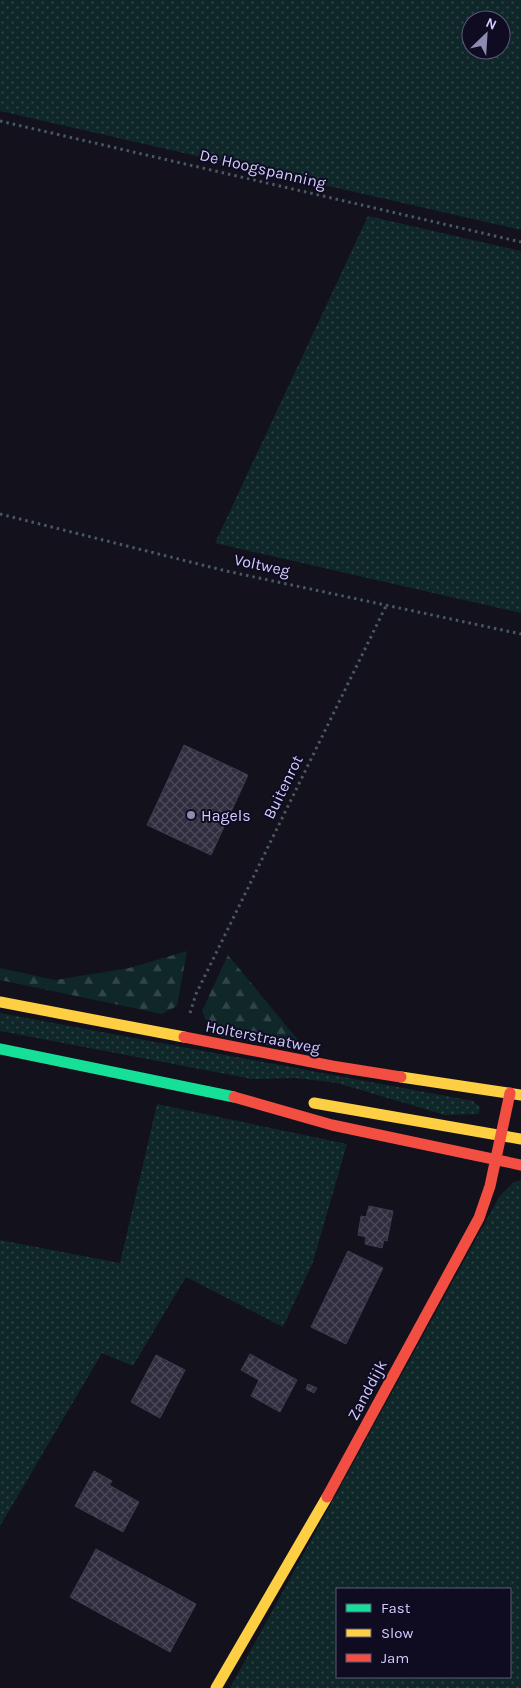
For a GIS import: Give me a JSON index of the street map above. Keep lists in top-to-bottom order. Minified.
{"streets":{"street":["Holterstraatweg","Zanddijk"],"path":["De Hoogspanning","Voltweg","Buitenrot"]},"crossings":[["Voltweg","Buitenrot"],["Buitenrot","Holterstraatweg"],["Holterstraatweg","Zanddijk"]],"places":["Hagels"],"legend":["Fast","Slow","Jam"],"north":"top right"}
